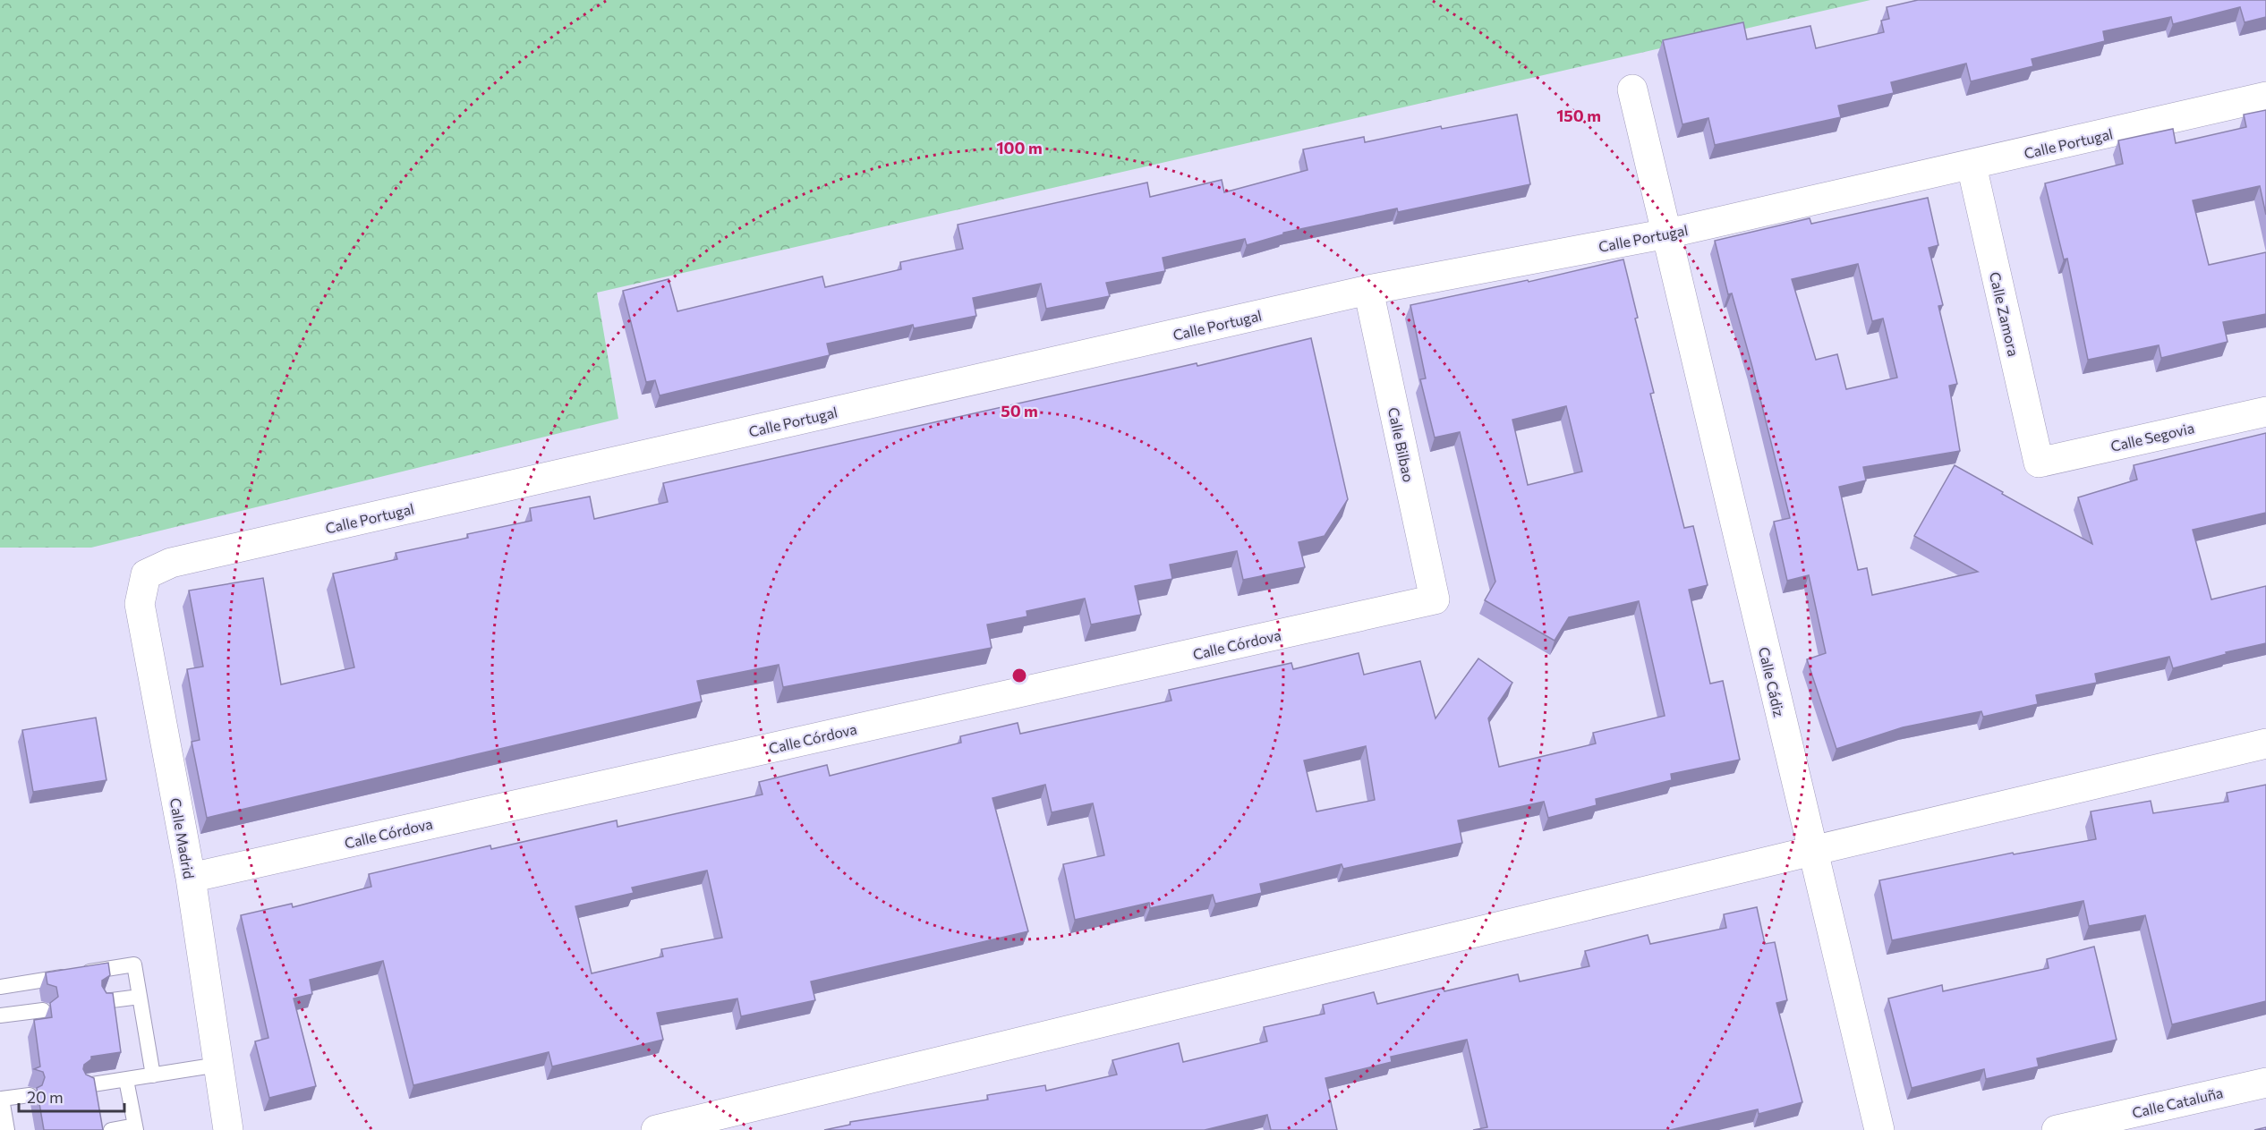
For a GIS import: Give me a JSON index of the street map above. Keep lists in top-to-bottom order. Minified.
{"streets":{"street":["Calle Portugal","Calle Zamora","Calle Segovia","Calle Bilbao","Calle Córdova","Calle Cádiz","Calle Madrid","Calle Cataluña"]},"crossings":[["Calle Portugal","Calle Zamora"],["Calle Portugal","Calle Bilbao"],["Calle Portugal","Calle Cádiz"],["Calle Portugal","Calle Madrid"],["Calle Zamora","Calle Segovia"],["Calle Bilbao","Calle Córdova"],["Calle Córdova","Calle Madrid"]],"scale_bar":"20 m","rings":["150 m","100 m","50 m"]}
